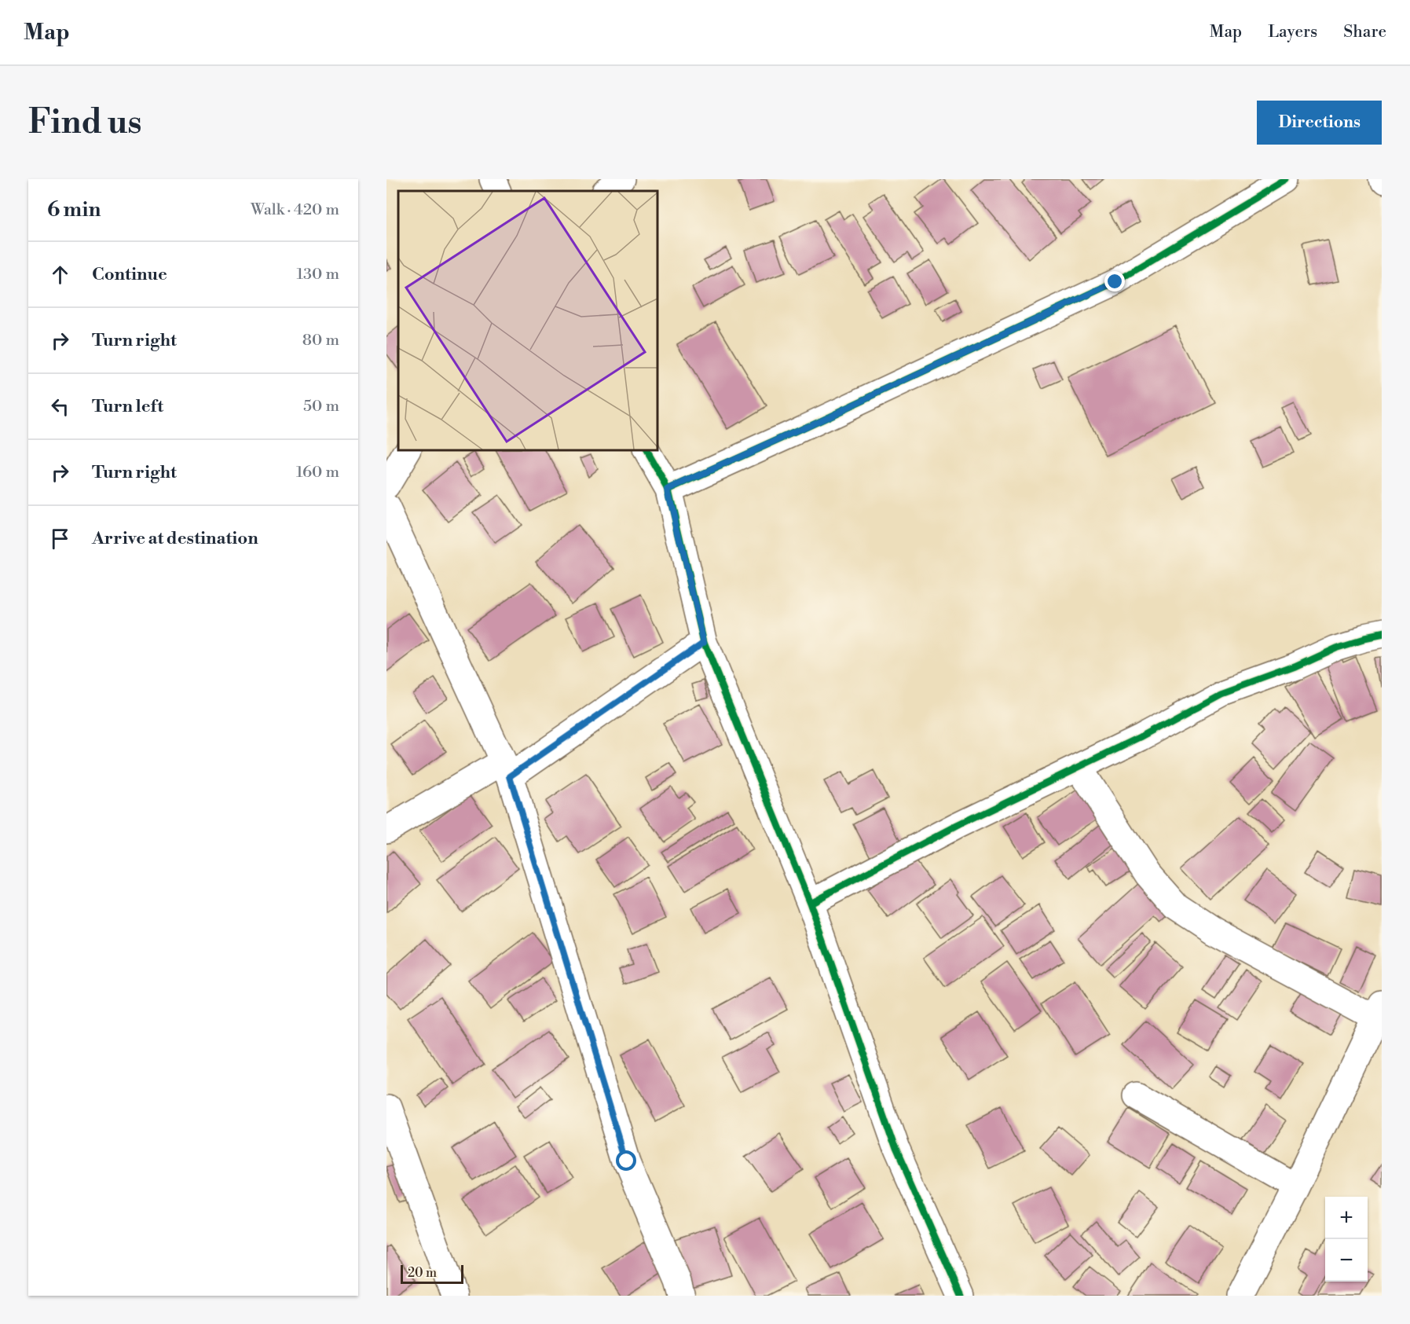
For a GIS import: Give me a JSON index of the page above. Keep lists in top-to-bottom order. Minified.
{"scale_bar":"20 m","page":{"header":"Map","nav":["Map","Layers","Share"],"buttons":"Directions","title":"Find us","heading":["6 min","Walk · 420 m"],"list":[["Continue","130 m"],["Turn right","80 m"],["Turn left","50 m"],["Turn right","160 m"],"Arrive at destination"],"map_buttons":["+","−"],"scale":"20 m"}}
